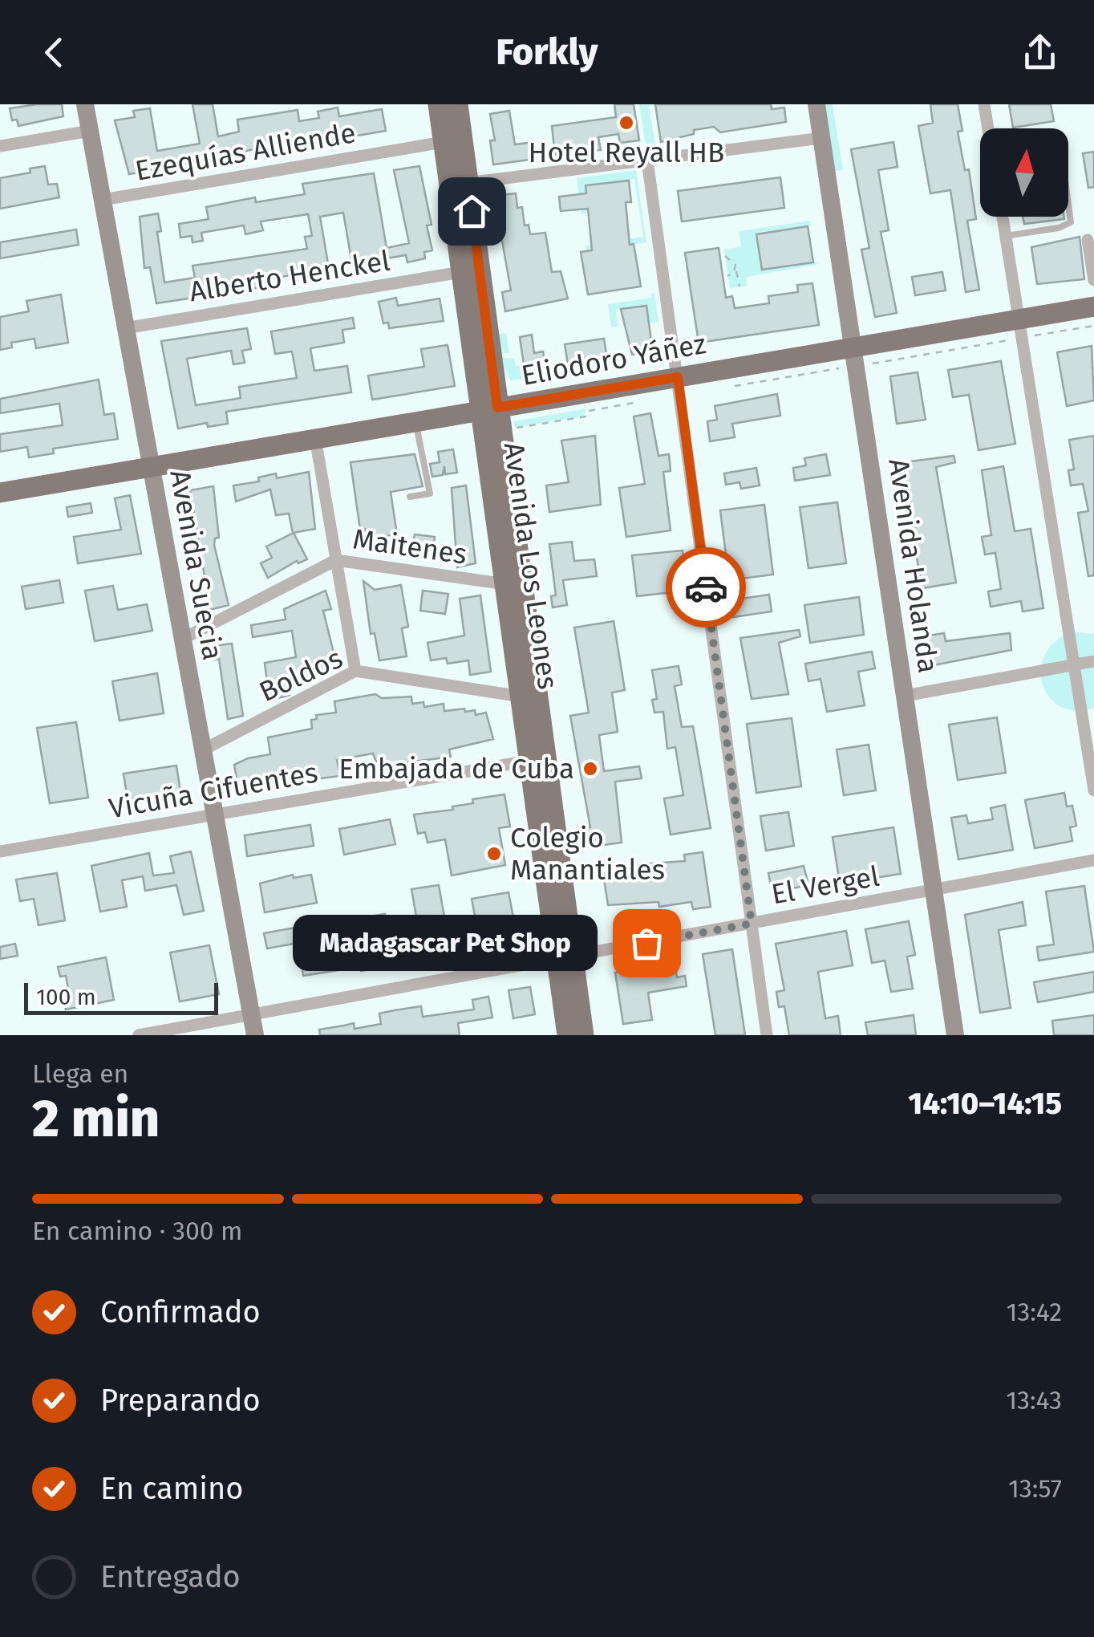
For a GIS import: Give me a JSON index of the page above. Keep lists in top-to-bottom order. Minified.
{"streets":{"main road":["Eliodoro Yáñez","Avenida Los Leones"],"street":["Ezequías Alliende","Alberto Henckel","Maitenes","Avenida Suecia","Avenida Holanda","Boldos","Vicuña Cifuentes","El Vergel"]},"crossings":[["Ezequías Alliende","Avenida Suecia"],["Ezequías Alliende","Avenida Los Leones"],["Alberto Henckel","Avenida Suecia"],["Alberto Henckel","Avenida Los Leones"],["Eliodoro Yáñez","Avenida Suecia"],["Eliodoro Yáñez","Avenida Los Leones"],["Eliodoro Yáñez","Avenida Holanda"],["Maitenes","Avenida Suecia"],["Maitenes","Avenida Los Leones"],["Avenida Suecia","Boldos"],["Avenida Suecia","Vicuña Cifuentes"],["Avenida Suecia","El Vergel"],["Avenida Los Leones","Boldos"],["Avenida Los Leones","Vicuña Cifuentes"],["Avenida Los Leones","El Vergel"],["Avenida Holanda","El Vergel"]],"places":["Hotel Reyall HB","Embajada de Cuba","Colegio Manantiales","Madagascar Pet Shop"],"scale_bar":"100 m","north":"top","page":{"header":"Forkly","bubble":"Madagascar Pet Shop","scale":"100 m","heading":["2 min","Llega en","14:10–14:15"],"bar":"En camino · 300 m","list":[["Confirmado","13:42"],["Preparando","13:43"],["En camino","13:57"],"Entregado"]}}
